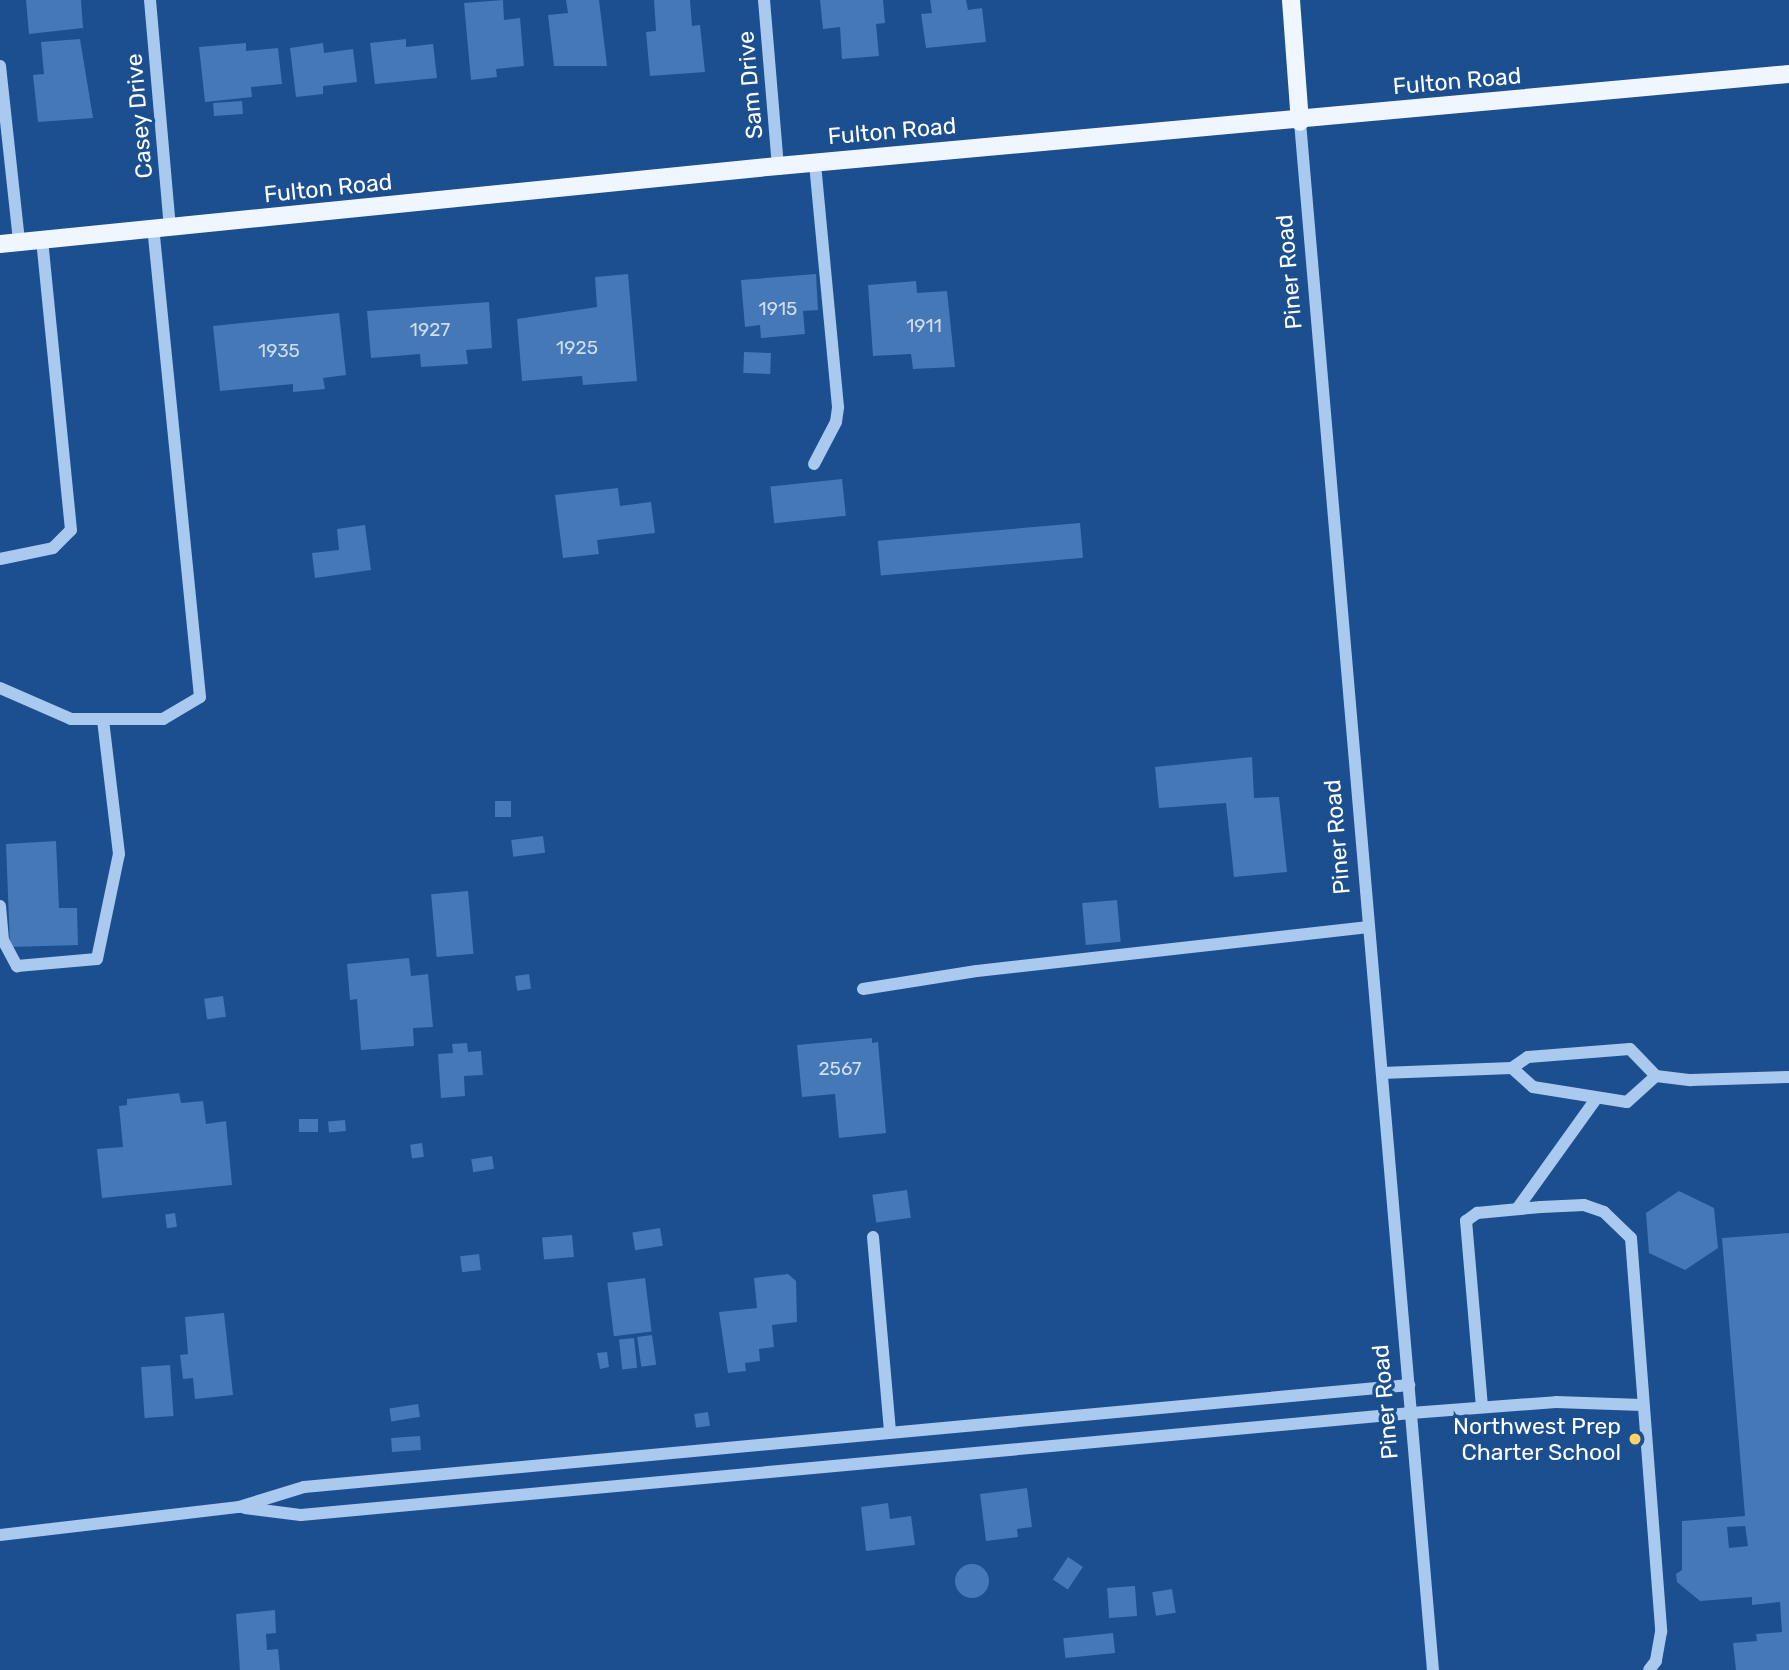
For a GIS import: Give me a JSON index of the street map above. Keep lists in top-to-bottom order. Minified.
{"streets":{"main road":["Fulton Road","Piner Road"],"street":["Sam Drive","Casey Drive"]},"crossings":[["Fulton Road","Sam Drive"],["Fulton Road","Casey Drive"],["Fulton Road","Piner Road"]],"places":["Northwest Prep Charter School"],"house_numbers":["1915","1911","1927","1925","1935","2567"]}
